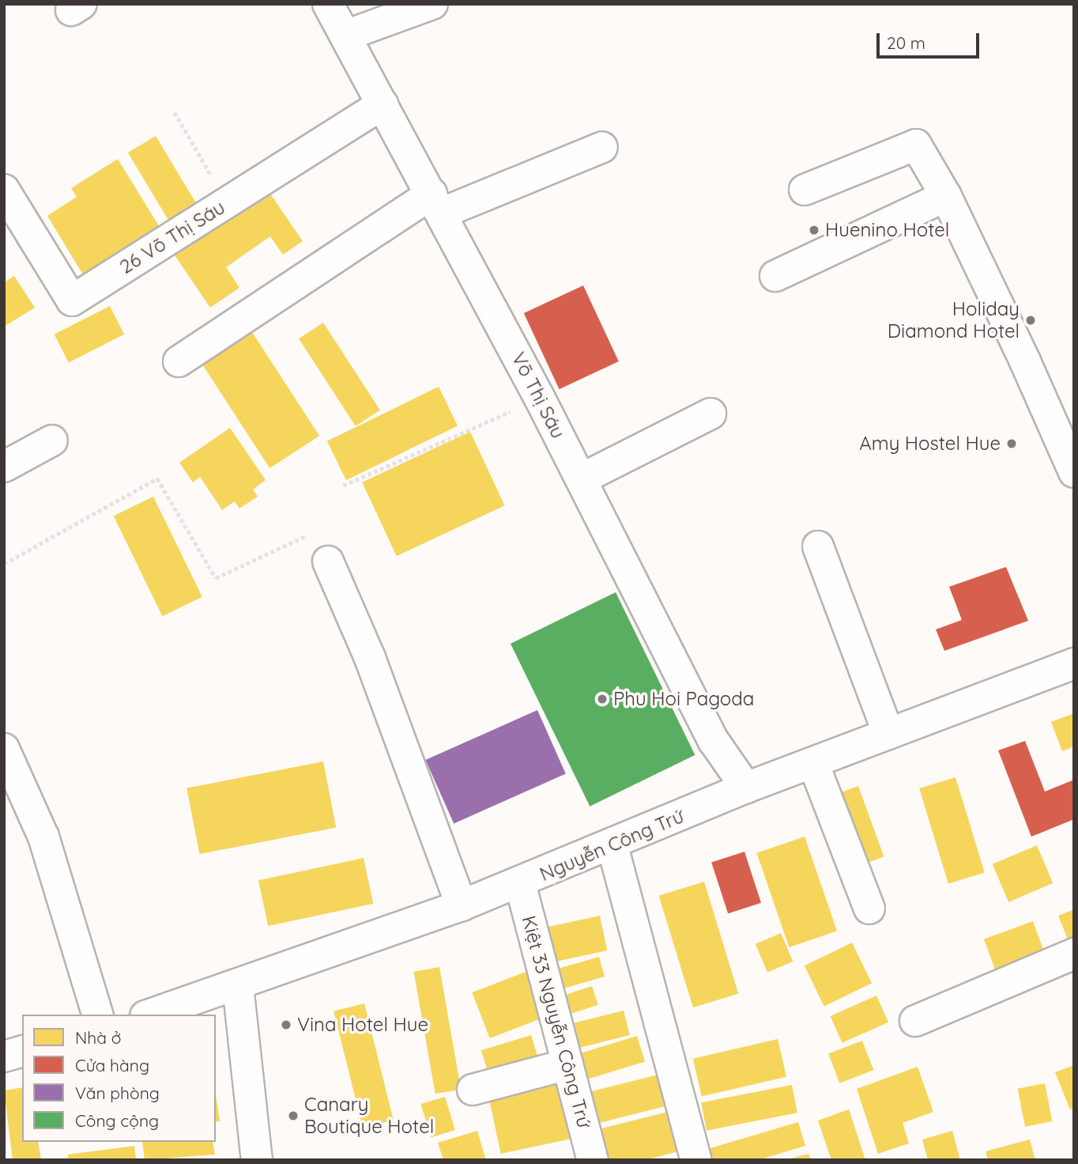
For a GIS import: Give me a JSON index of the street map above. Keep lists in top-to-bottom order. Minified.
{"streets":{"street":["26 Võ Thị Sáu","Võ Thị Sáu","Nguyễn Công Trứ","Kiệt 33 Nguyễn Công Trứ"]},"crossings":[["26 Võ Thị Sáu","Võ Thị Sáu"],["Võ Thị Sáu","Nguyễn Công Trứ"],["Nguyễn Công Trứ","Kiệt 33 Nguyễn Công Trứ"]],"places":["Huenino Hotel","Holiday Diamond Hotel","Amy Hostel Hue","Phu Hoi Pagoda","Vina Hotel Hue","Canary Boutique Hotel"],"legend":["Nhà ở","Cửa hàng","Văn phòng","Công cộng"],"scale_bar":"20 m"}
